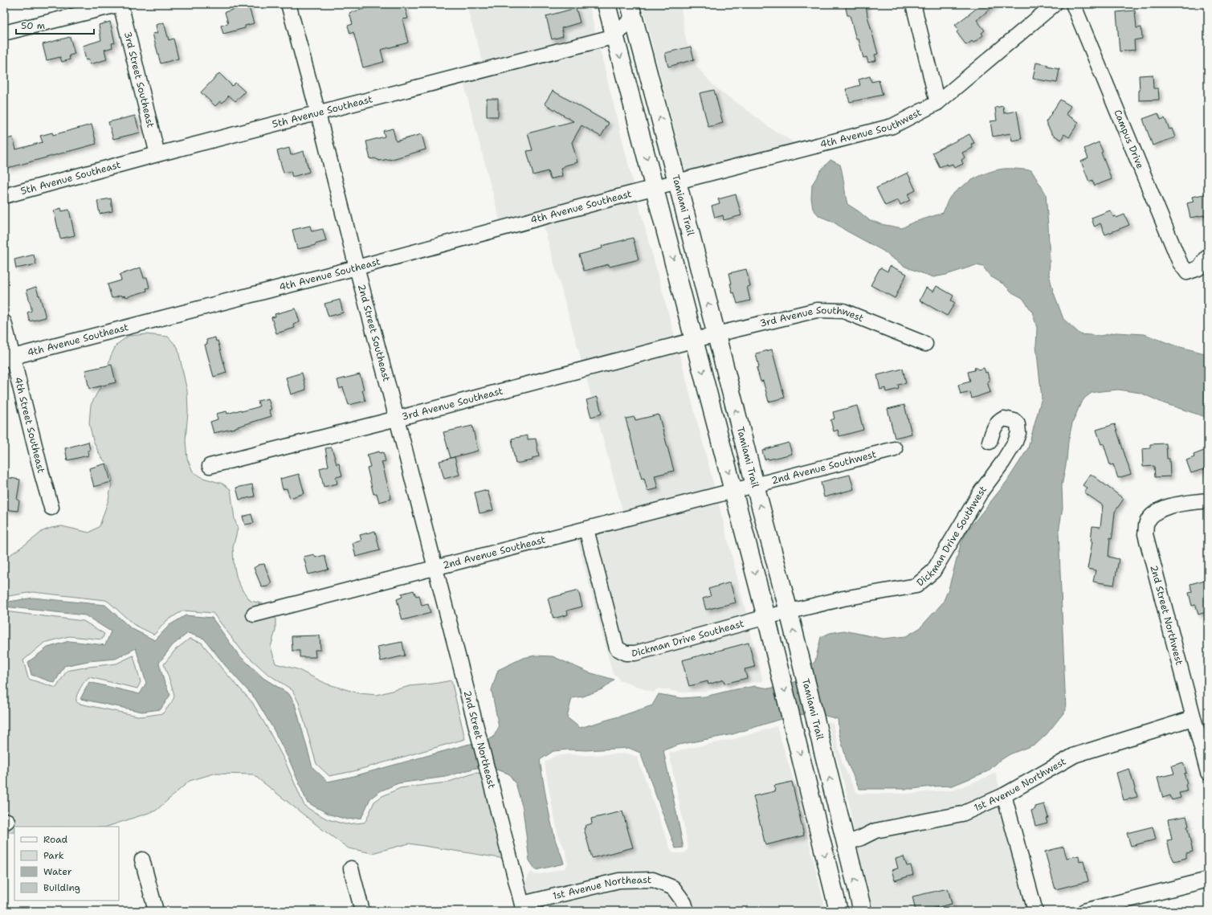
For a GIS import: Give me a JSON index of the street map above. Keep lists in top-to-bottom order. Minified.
{"streets":{"main road":["Tamiami Trail"],"street":["3rd Street Southeast","5th Avenue Southeast","4th Avenue Southwest","Campus Drive","4th Avenue Southeast","3rd Avenue Southwest","2nd Street Southeast","3rd Avenue Southeast","4th Street Southeast","2nd Avenue Southwest","Dickman Drive Southwest","2nd Avenue Southeast","2nd Street Northwest","Dickman Drive Southeast","2nd Street Northeast","1st Avenue Northwest","1st Avenue Northeast"]},"crossings":[["3rd Street Southeast","5th Avenue Southeast"],["5th Avenue Southeast","2nd Street Southeast"],["4th Avenue Southwest","Tamiami Trail"],["4th Avenue Southwest","4th Avenue Southeast"],["Tamiami Trail","3rd Avenue Southwest"],["Tamiami Trail","2nd Avenue Southwest"],["Tamiami Trail","Dickman Drive Southwest"],["Tamiami Trail","1st Avenue Northwest"],["4th Avenue Southeast","2nd Street Southeast"],["4th Avenue Southeast","4th Street Southeast"],["3rd Avenue Southwest","3rd Avenue Southeast"],["2nd Street Southeast","3rd Avenue Southeast"],["2nd Street Southeast","2nd Avenue Southeast"],["2nd Street Southeast","2nd Street Northeast"],["2nd Avenue Southwest","2nd Avenue Southeast"],["Dickman Drive Southwest","Dickman Drive Southeast"],["2nd Avenue Southeast","Dickman Drive Southeast"],["2nd Avenue Southeast","2nd Street Northeast"],["2nd Street Northwest","1st Avenue Northwest"],["2nd Street Northeast","1st Avenue Northeast"]],"legend":["Road","Park","Water","Building"],"scale_bar":"50 m"}
